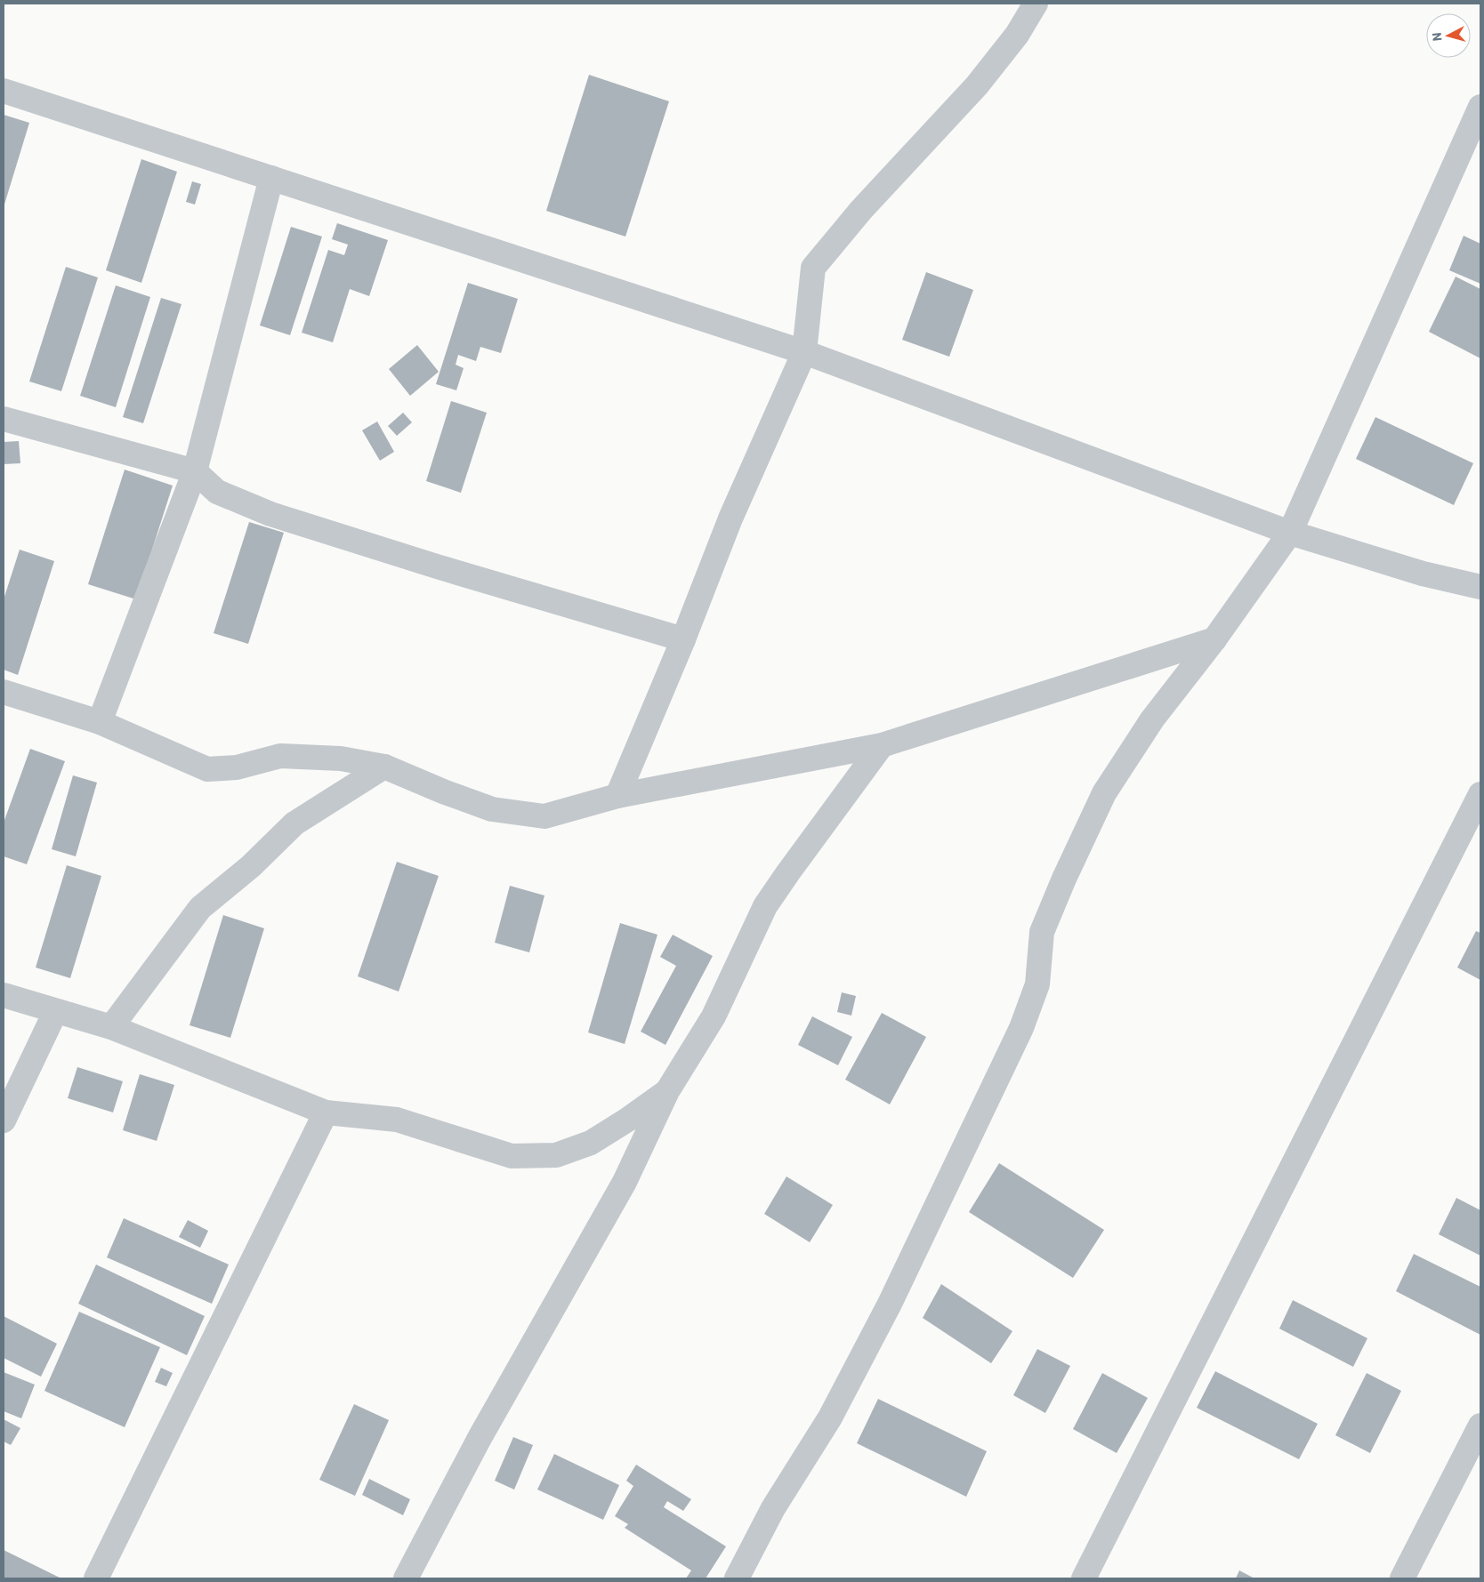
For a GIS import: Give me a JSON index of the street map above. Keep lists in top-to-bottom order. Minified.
{"north":"left"}
